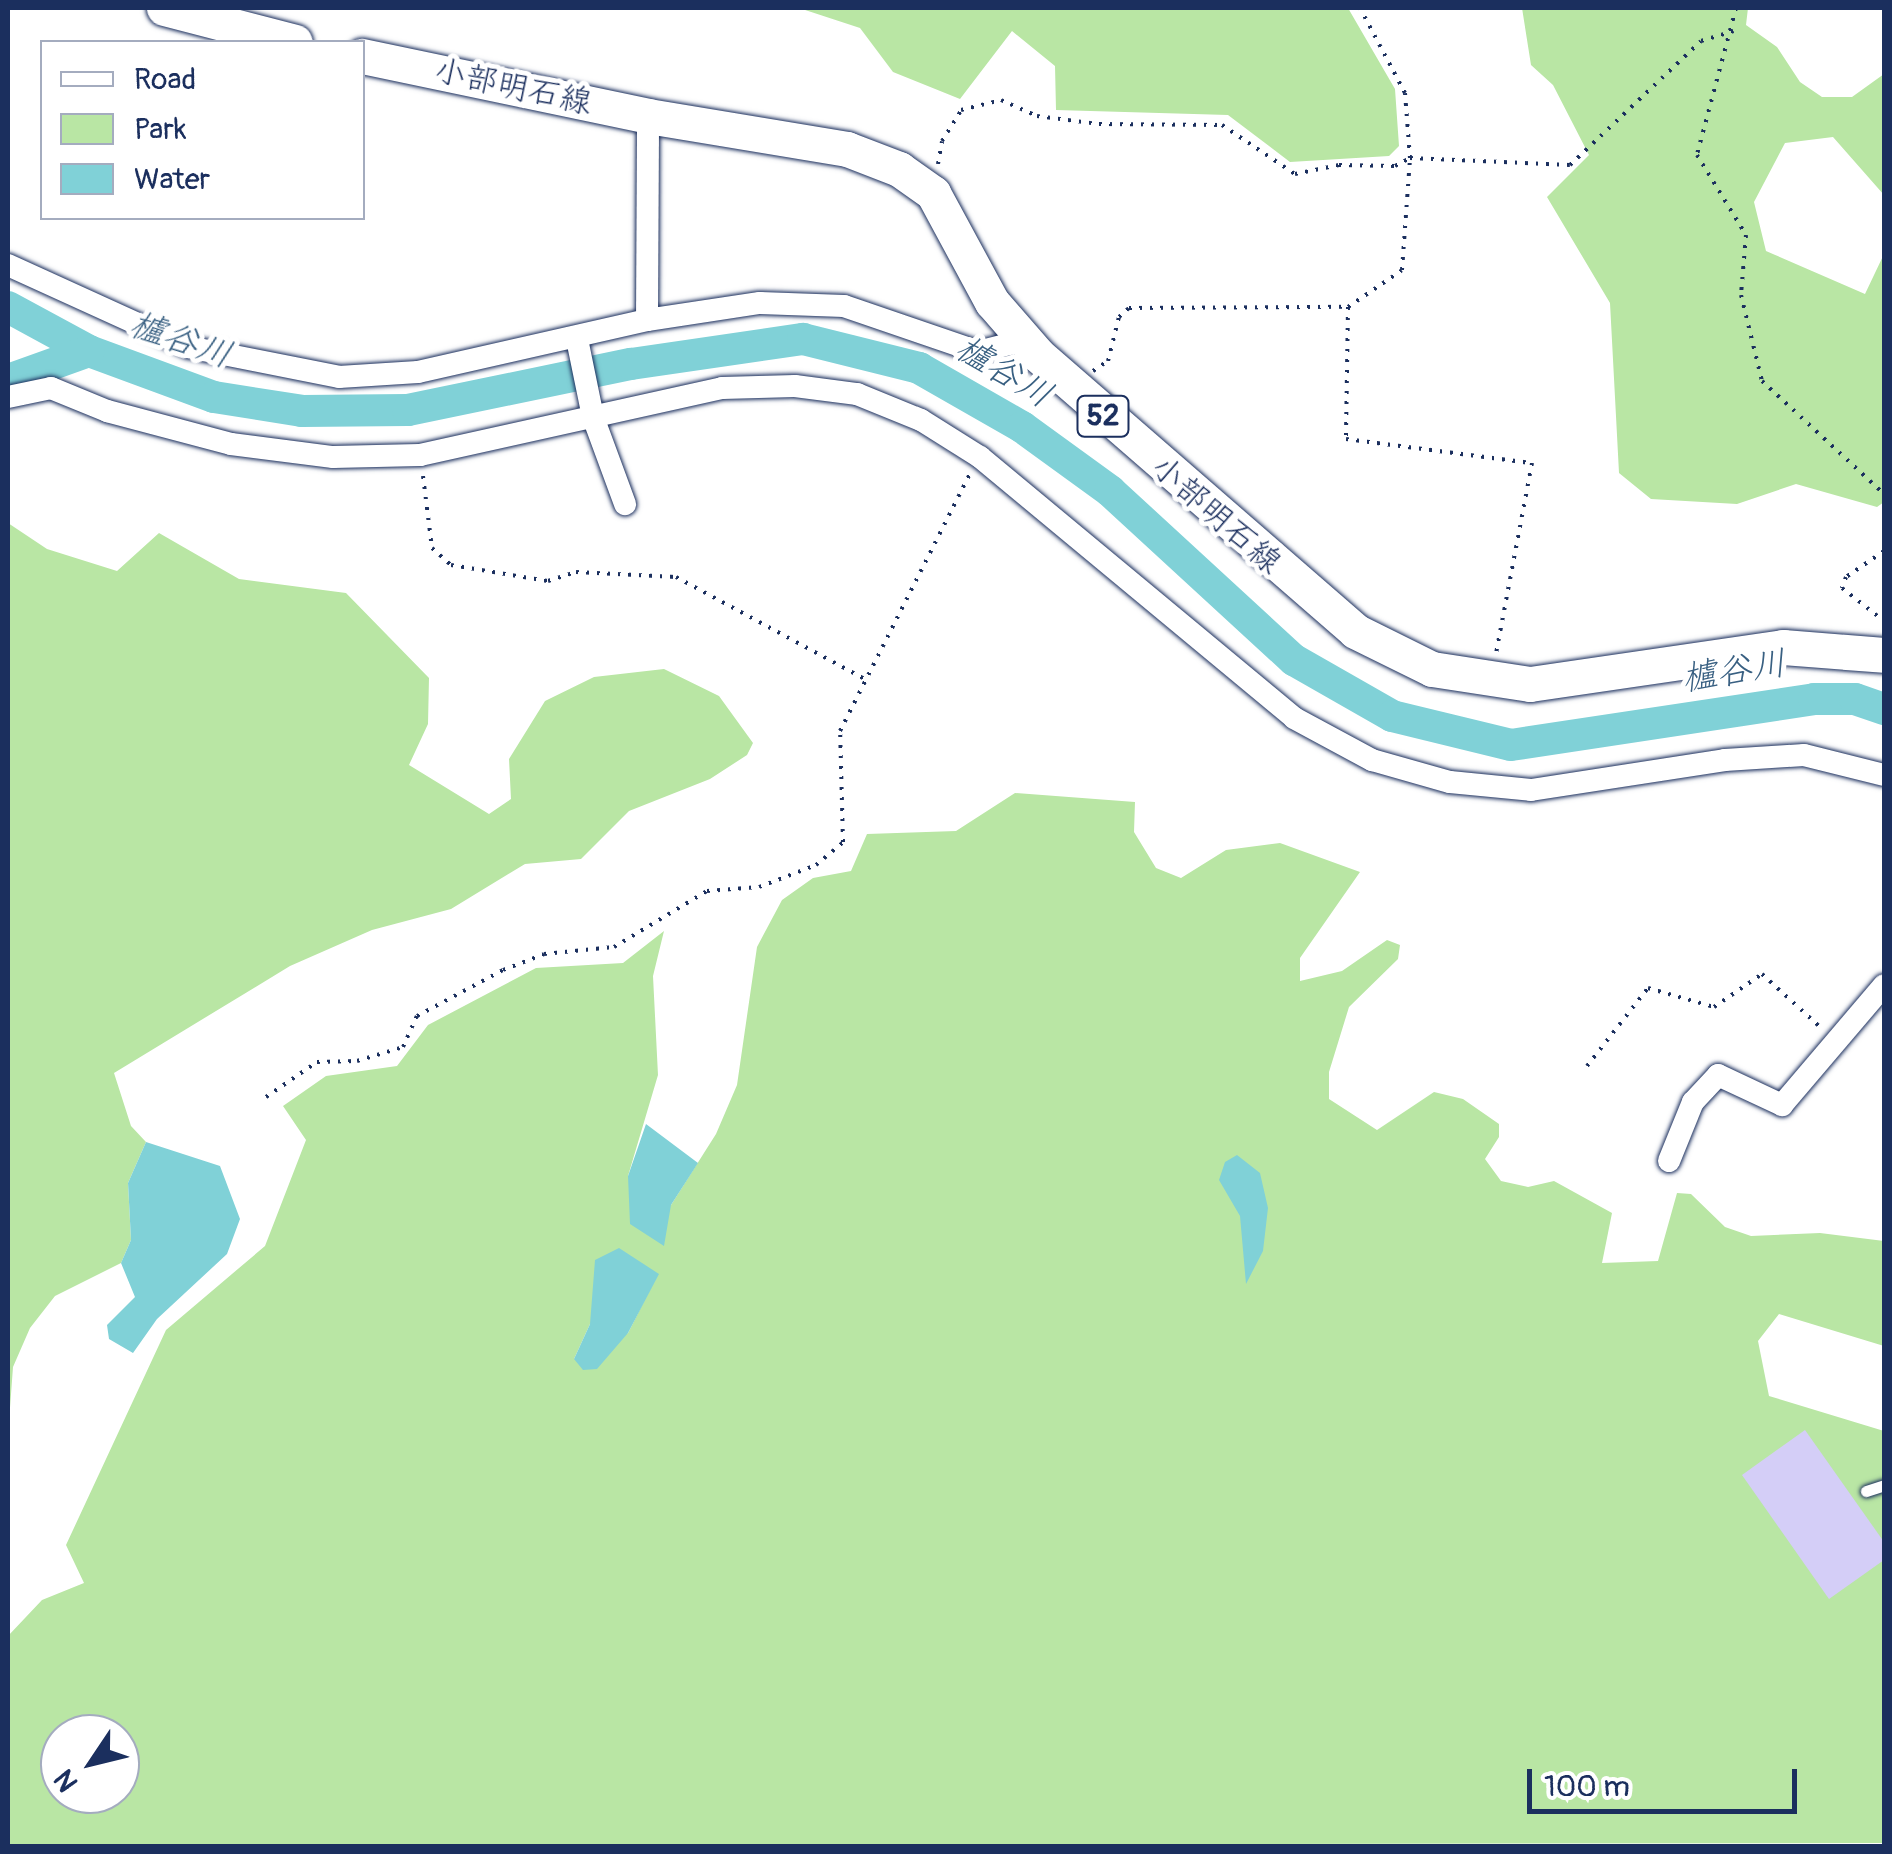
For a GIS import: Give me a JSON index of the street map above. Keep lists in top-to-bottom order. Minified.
{"streets":{"main road":["小部明石線","52"]},"water":["櫨谷川"],"legend":["Road","Park","Water"],"scale_bar":"100 m","north":"bottom left"}
